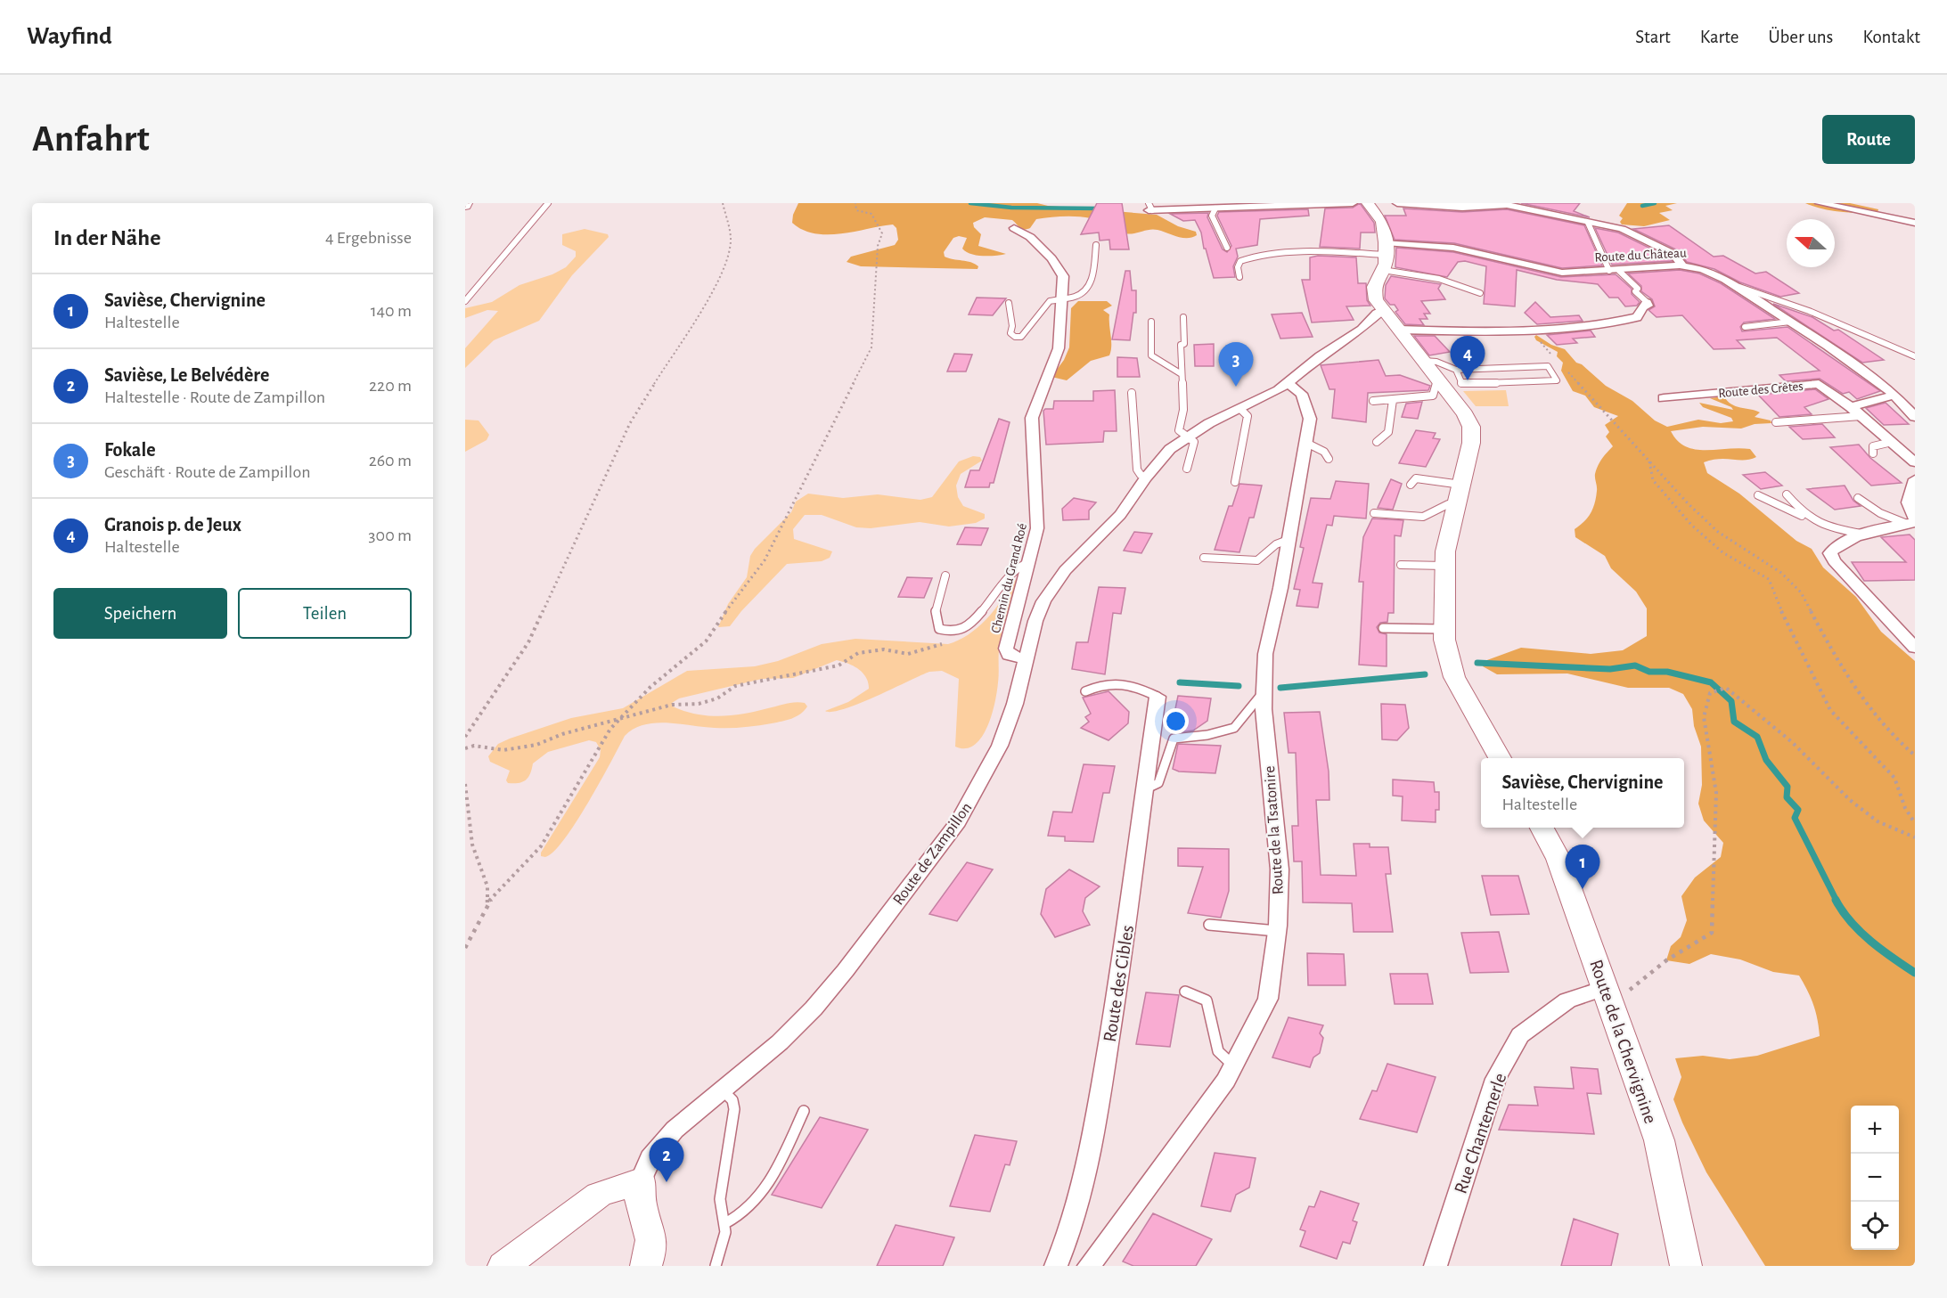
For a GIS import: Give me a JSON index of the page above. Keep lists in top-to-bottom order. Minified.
{"streets":{"street":["Route du Château","Route des Crêtes","Chemin du Grand Roé","Route de la Tsatonire","Route de Zampillon","Route des Cibles","Route de la Chervignine","Rue Chantemerle"]},"crossings":[["Chemin du Grand Roé","Route de Zampillon"],["Route de la Tsatonire","Route de Zampillon"],["Route de la Chervignine","Rue Chantemerle"]],"north":"left","page":{"header":"Wayfind","nav":["Start","Karte","Über uns","Kontakt"],"buttons":["Route",["Speichern","Teilen"]],"title":"Anfahrt","heading":["In der Nähe","4 Ergebnisse"],"list":[{"mark":"1","name":"Savièse, Chervignine","note":"Haltestelle","value":"140 m"},{"mark":"2","name":"Savièse, Le Belvédère","note":"Haltestelle · Route de Zampillon","value":"220 m"},{"mark":"3","name":"Fokale","note":"Geschäft · Route de Zampillon","value":"260 m"},{"mark":"4","name":"Granois p. de Jeux","note":"Haltestelle","value":"300 m"}],"pins":["4","3","1","2"],"popup":["Savièse, Chervignine","Haltestelle"],"map_buttons":["+","−"]}}
